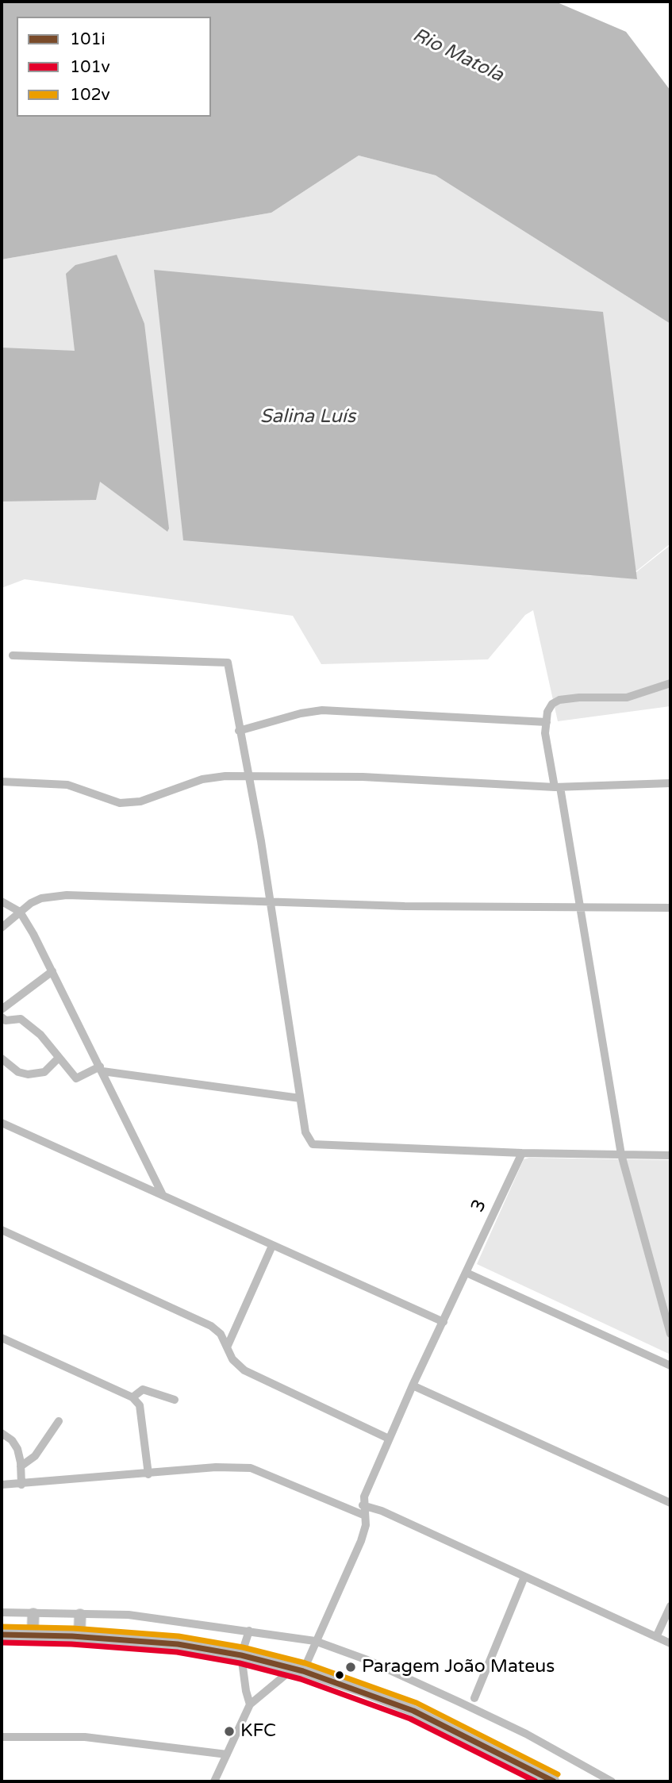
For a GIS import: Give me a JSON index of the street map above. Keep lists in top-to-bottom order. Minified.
{"streets":{"street":["3"]},"water":["Rio Matola","Salina Luís"],"places":["Paragem João Mateus","KFC"],"lines":["transit line 102v","transit line 101i","transit line 101v"],"legend":["101i","101v","102v"]}
